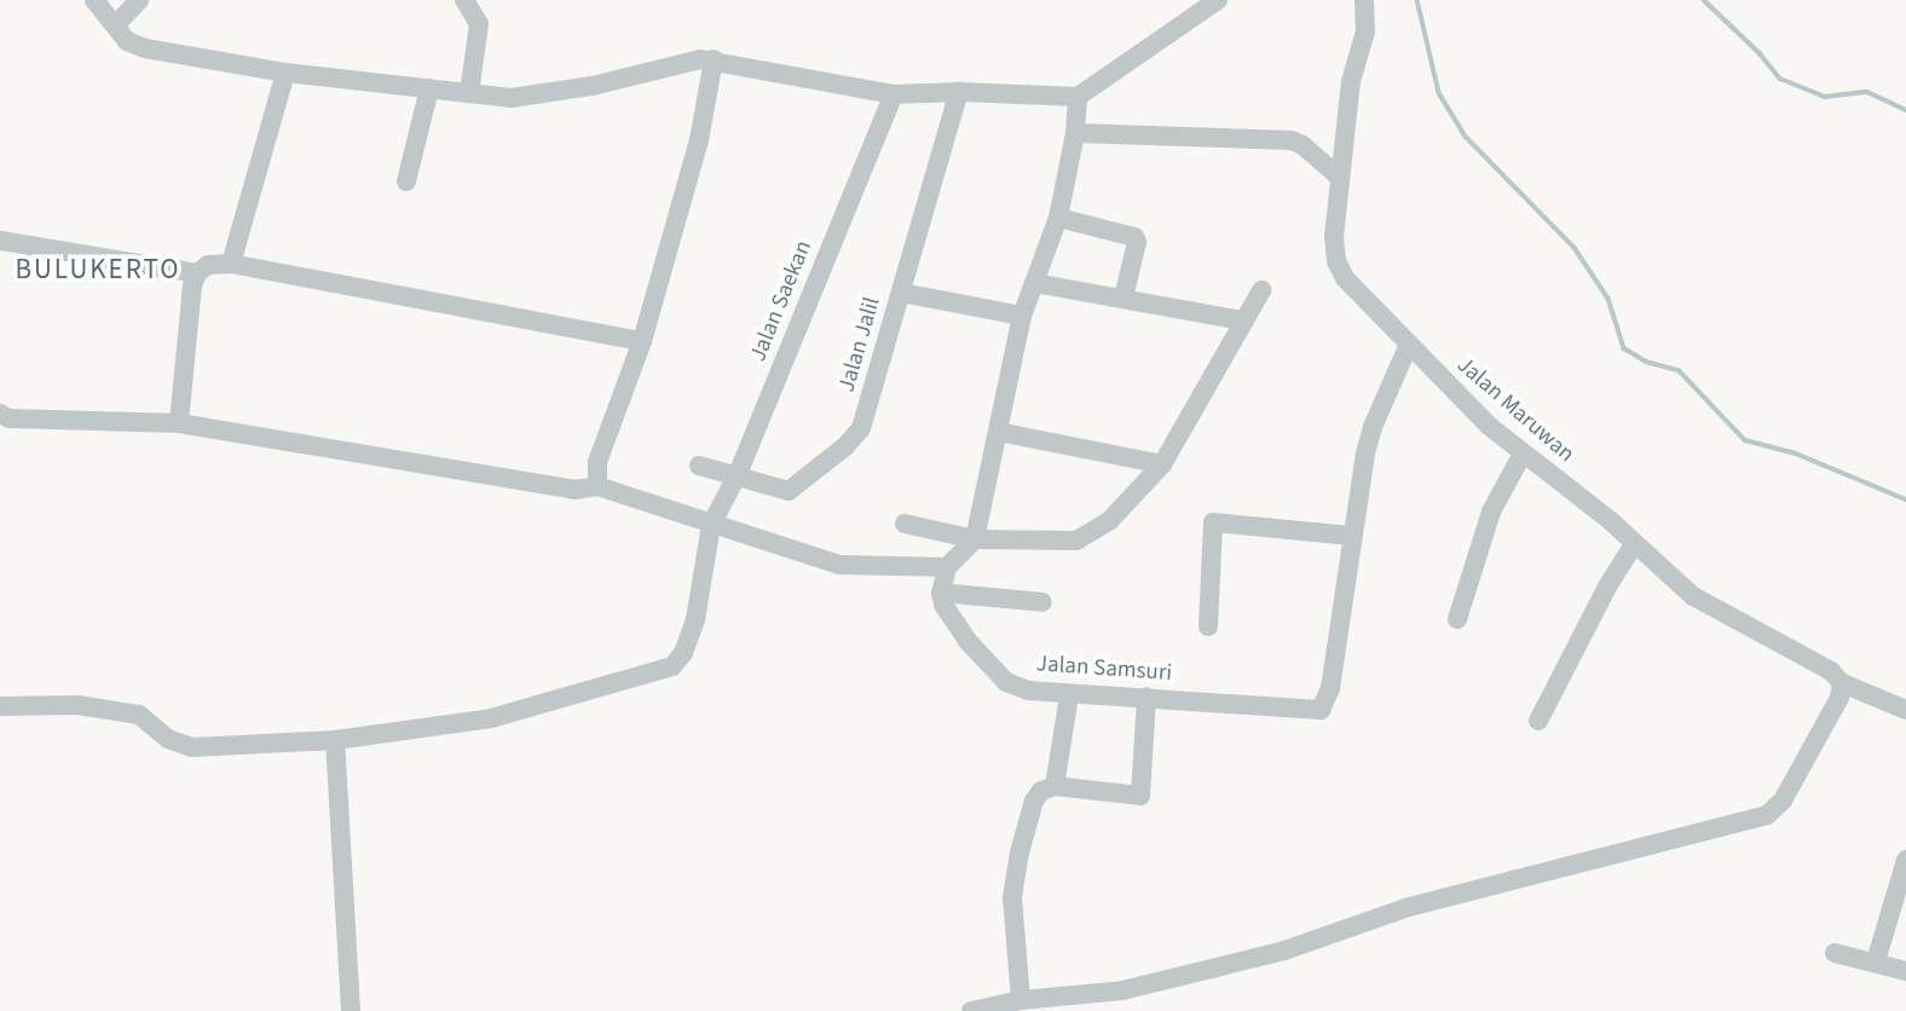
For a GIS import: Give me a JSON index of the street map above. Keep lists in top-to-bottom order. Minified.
{"streets":{"street":["Jalan Saekan","Jalan Jalil","Jalan Maruwan","Jalan Samsuri"]},"crossings":[["Jalan Saekan","Jalan Jalil"],["Jalan Maruwan","Jalan Samsuri"]],"districts":["BULUKERTO"]}
